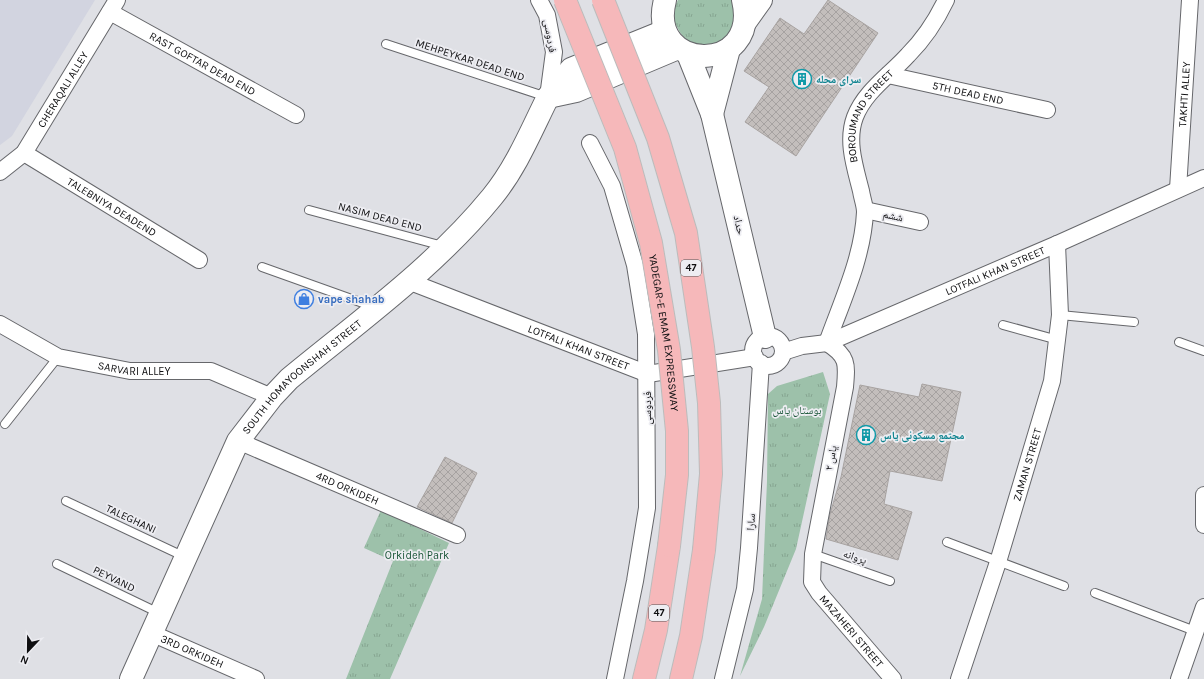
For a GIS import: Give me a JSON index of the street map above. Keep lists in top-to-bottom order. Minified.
{"streets":{"highway":["47","YADEGAR-E EMAM EXPRESSWAY"],"street":["فردوسی","RAST GOFTAR DEAD END","CHERAQALI ALLEY","5TH DEAD END","TAKHTI ALLEY","BOROUMAND STREET","TALEBNIYA DEADEND","ششم","حداد","LOTFALI KHAN STREET","SARVARI ALLEY","SOUTH HOMAYOONSHAH STREET","یاس ۲","ZAMAN STREET","4RD ORKIDEH","سارا","MAZAHERI STREET","3RD ORKIDEH"],"lane":["MEHPEYKAR DEAD END","NASIM DEAD END","TALEGHANI","پروانه","PEYVAND"]},"crossings":[["فردوسی","MEHPEYKAR DEAD END"],["فردوسی","LOTFALI KHAN STREET"],["فردوسی","SOUTH HOMAYOONSHAH STREET"],["MEHPEYKAR DEAD END","SOUTH HOMAYOONSHAH STREET"],["RAST GOFTAR DEAD END","CHERAQALI ALLEY"],["CHERAQALI ALLEY","TALEBNIYA DEADEND"],["5TH DEAD END","BOROUMAND STREET"],["TAKHTI ALLEY","LOTFALI KHAN STREET"],["BOROUMAND STREET","ششم"],["BOROUMAND STREET","LOTFALI KHAN STREET"],["BOROUMAND STREET","یاس ۲"],["NASIM DEAD END","SOUTH HOMAYOONSHAH STREET"],["حداد","LOTFALI KHAN STREET"],["حداد","SOUTH HOMAYOONSHAH STREET"],["حداد","سارا"],["LOTFALI KHAN STREET","SOUTH HOMAYOONSHAH STREET"],["LOTFALI KHAN STREET","یاس ۲"],["LOTFALI KHAN STREET","ZAMAN STREET"],["LOTFALI KHAN STREET","سارا"],["SARVARI ALLEY","SOUTH HOMAYOONSHAH STREET"],["SOUTH HOMAYOONSHAH STREET","4RD ORKIDEH"],["SOUTH HOMAYOONSHAH STREET","TALEGHANI"],["SOUTH HOMAYOONSHAH STREET","PEYVAND"],["SOUTH HOMAYOONSHAH STREET","3RD ORKIDEH"],["یاس ۲","پروانه"],["یاس ۲","MAZAHERI STREET"]],"parks":["بوستان یاس","Orkideh Park"],"places":{"building":["سرای محله","مجتمع مسکونی یاس"],"shop":["vape shahab"]},"north":"bottom"}
